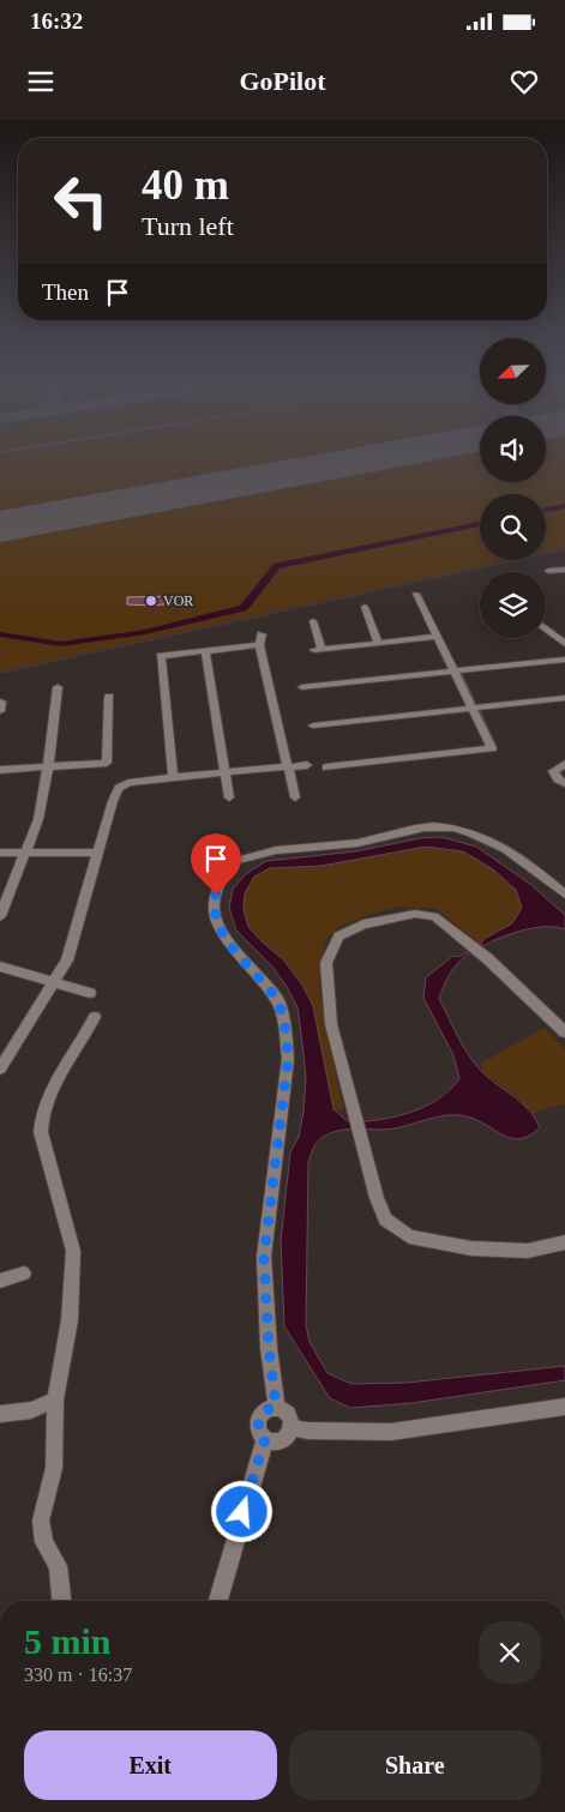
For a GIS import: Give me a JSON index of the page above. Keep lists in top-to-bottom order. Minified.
{"places":["VOR"],"north":"bottom left","page":{"status":"16:32","header":"GoPilot","turn":["40 m","Turn left"],"then":"Then","heading":["5 min","330 m · 16:37"],"buttons":["Exit","Share"]}}
